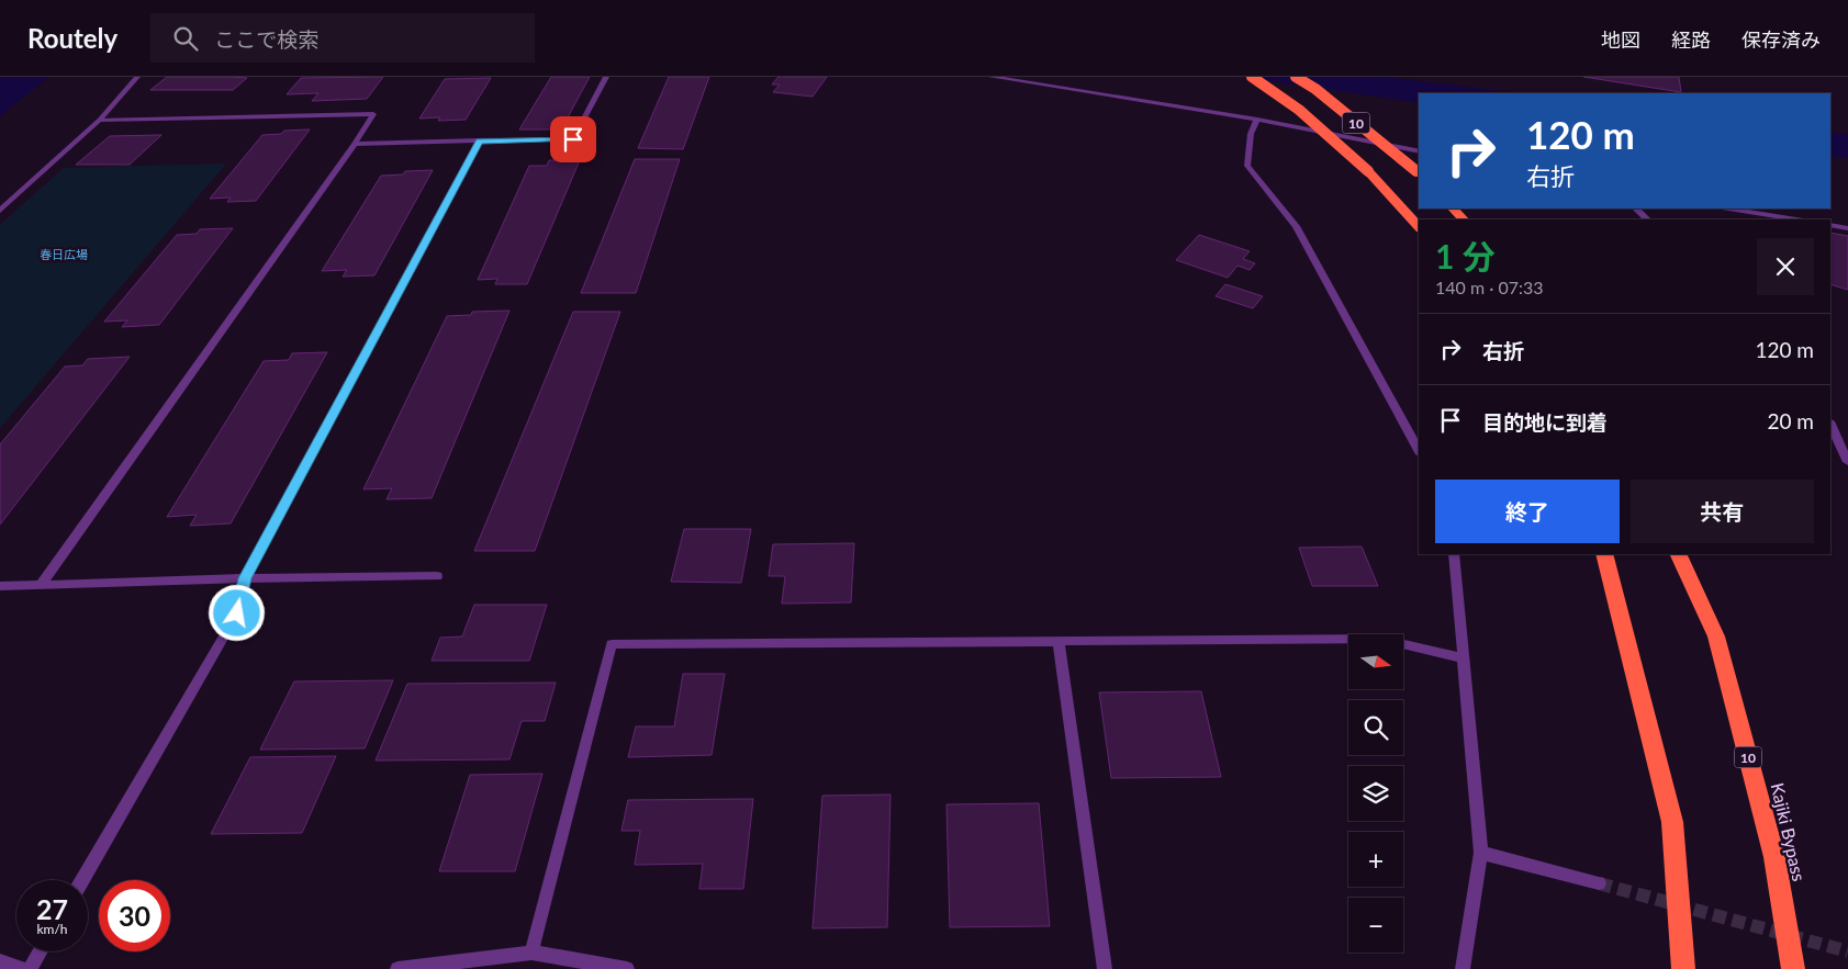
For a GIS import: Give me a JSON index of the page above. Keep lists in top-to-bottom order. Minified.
{"streets":{"highway":["10","Kajiki Bypass"]},"parks":["春日広場"],"north":"right","page":{"header":"Routely","search":"ここで検索","nav":["地図","経路","保存済み"],"turn":["120 m","右折"],"heading":["1 分","140 m · 07:33"],"list":[{"name":"右折","value":"120 m"},{"name":"目的地に到着","value":"20 m"}],"buttons":["終了","共有"],"map_buttons":["+","−"],"speed":"27 km/h","limit":"30"}}
